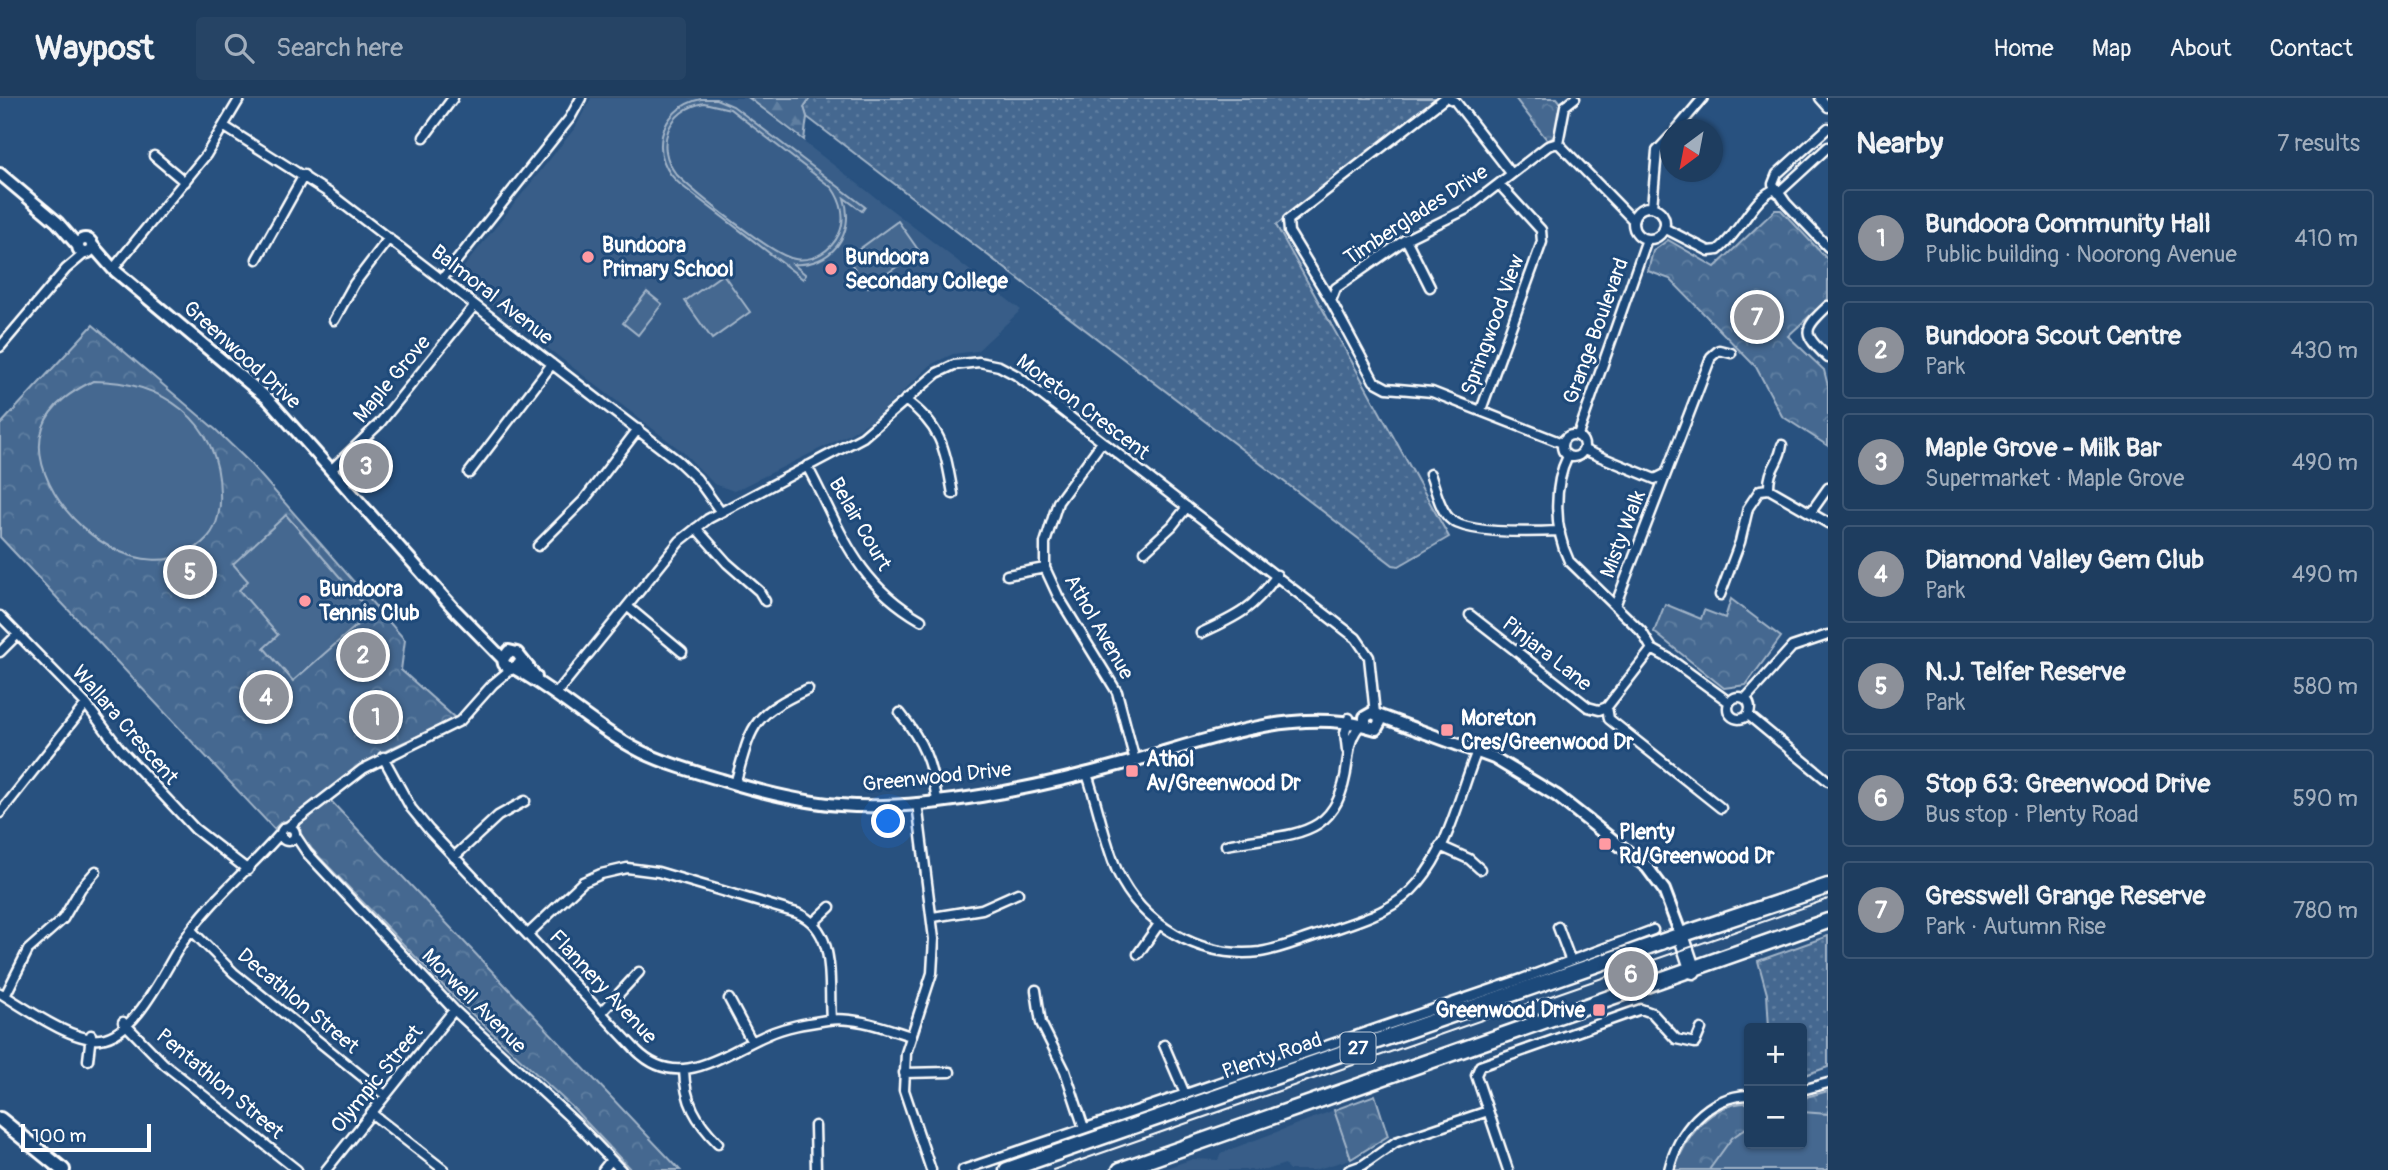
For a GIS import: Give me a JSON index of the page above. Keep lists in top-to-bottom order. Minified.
{"streets":{"highway":["27","Plenty Road"],"street":["Timberglades Drive","Balmoral Avenue","Springwood View","Grange Boulevard","Greenwood Drive","Maple Grove","Moreton Crescent","Belair Court","Misty Walk","Athol Avenue","Pinjara Lane","Wallara Crescent","Flannery Avenue","Decathlon Street","Morwell Avenue","Olympic Street","Pentathlon Street"]},"crossings":[["Timberglades Drive","Springwood View"],["Balmoral Avenue","Maple Grove"],["Balmoral Avenue","Moreton Crescent"],["Greenwood Drive","Maple Grove"],["Greenwood Drive","Moreton Crescent"],["Greenwood Drive","Athol Avenue"],["Greenwood Drive","Plenty Road"],["Moreton Crescent","Belair Court"],["Moreton Crescent","Athol Avenue"],["Decathlon Street","Olympic Street"],["Morwell Avenue","Olympic Street"]],"places":{"other":["Bundoora Primary School","Bundoora Secondary College","Bundoora Tennis Club"],"transit":["Moreton Cres/Greenwood Dr","Athol Av/Greenwood Dr","Plenty Rd/Greenwood Dr","Greenwood Drive"]},"scale_bar":"100 m","north":"bottom left","page":{"header":"Waypost","search":"Search here","nav":["Home","Map","About","Contact"],"heading":["Nearby","7 results"],"list":[{"mark":"1","name":"Bundoora Community Hall","note":"Public building · Noorong Avenue","value":"410 m"},{"mark":"2","name":"Bundoora Scout Centre","note":"Park","value":"430 m"},{"mark":"3","name":"Maple Grove - Milk Bar","note":"Supermarket · Maple Grove","value":"490 m"},{"mark":"4","name":"Diamond Valley Gem Club","note":"Park","value":"490 m"},{"mark":"5","name":"N.J. Telfer Reserve","note":"Park","value":"580 m"},{"mark":"6","name":"Stop 63: Greenwood Drive","note":"Bus stop · Plenty Road","value":"590 m"},{"mark":"7","name":"Gresswell Grange Reserve","note":"Park · Autumn Rise","value":"780 m"}],"pins":["7","3","5","2","4","1","6"],"map_buttons":["+","−"],"scale":"100 m"}}
